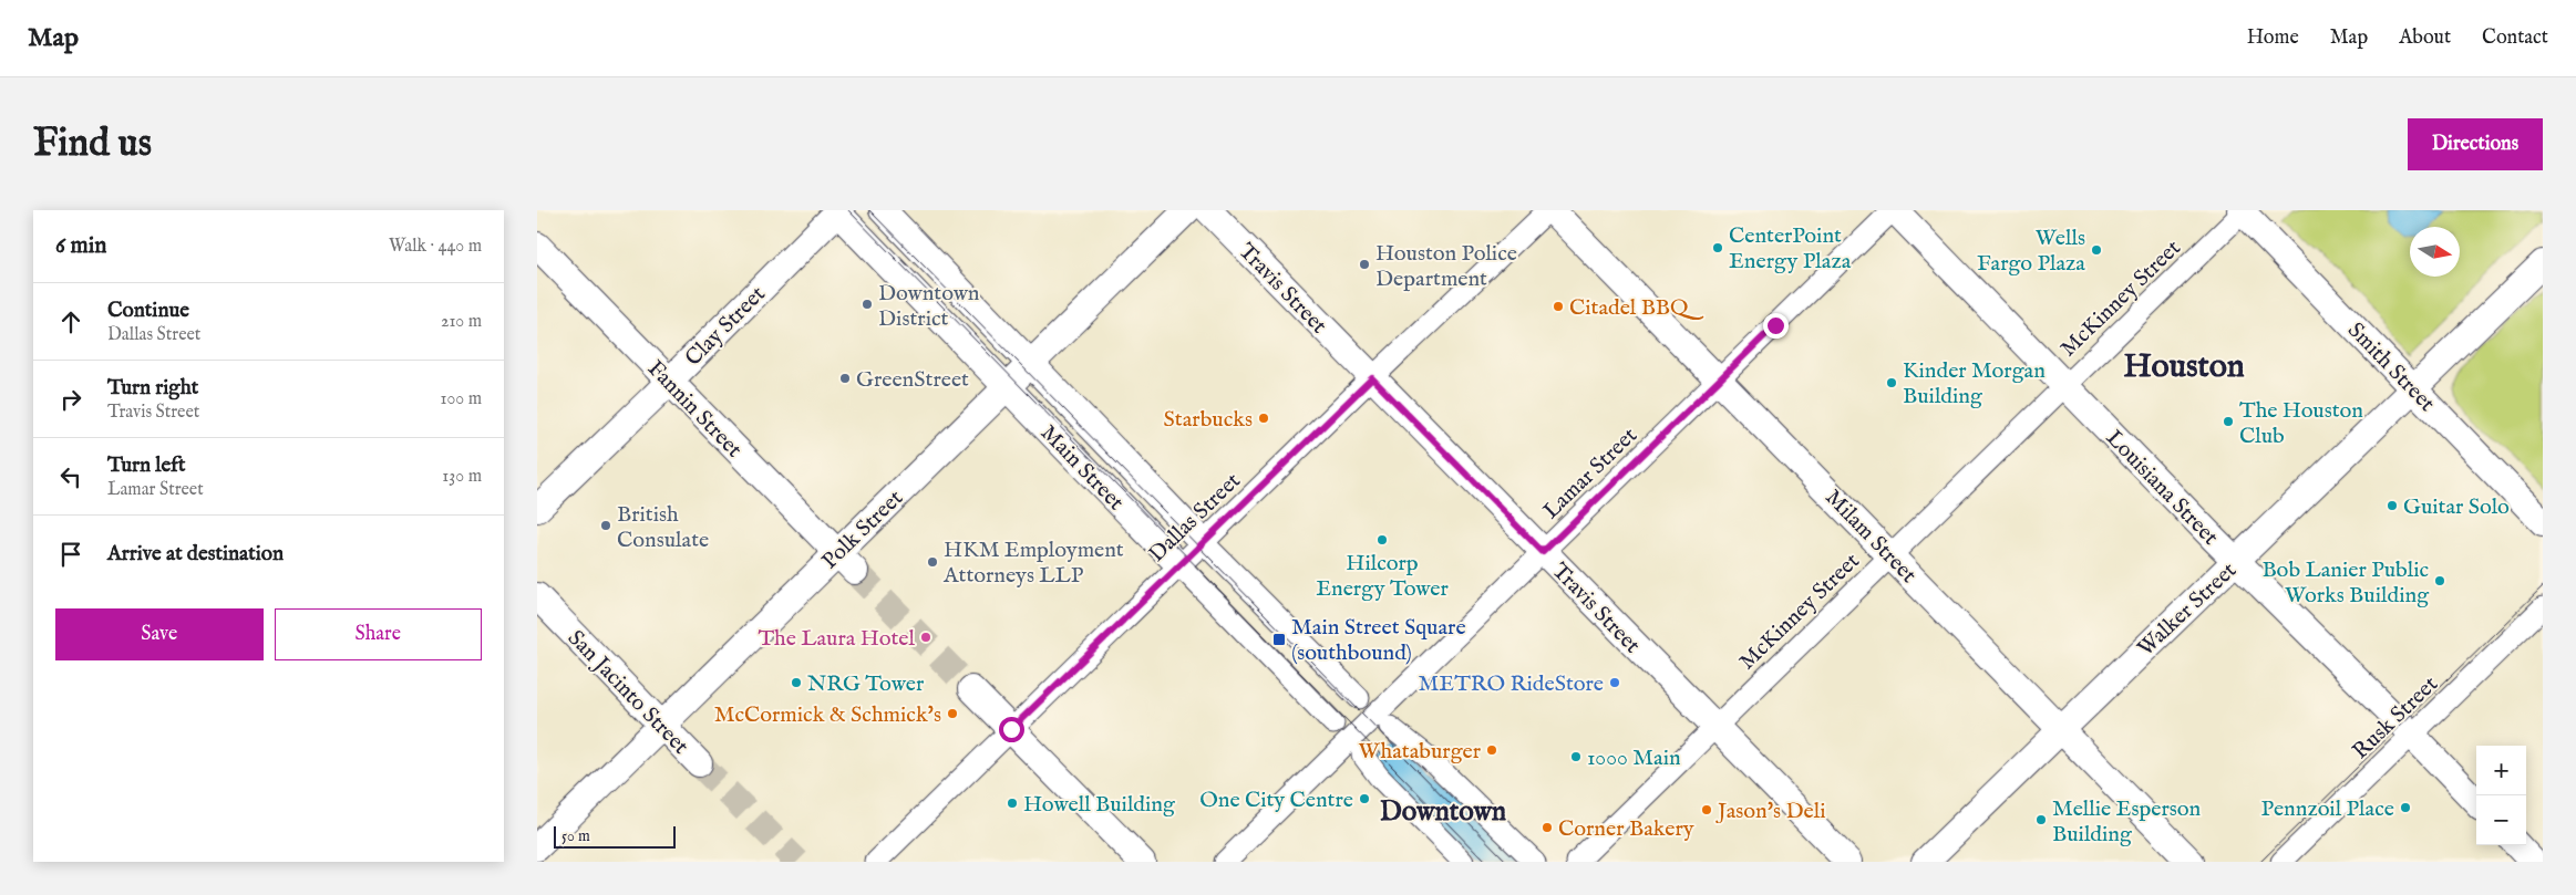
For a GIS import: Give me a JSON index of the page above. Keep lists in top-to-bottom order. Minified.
{"streets":{"main road":["Travis Street","Clay Street","Smith Street","Fannin Street","Main Street","Louisiana Street","Polk Street","Milam Street","Walker Street","San Jacinto Street"],"street":["McKinney Street","Lamar Street","Dallas Street","Rusk Street"]},"crossings":[["Travis Street","McKinney Street"],["Travis Street","Lamar Street"],["Travis Street","Dallas Street"],["McKinney Street","Smith Street"],["McKinney Street","Louisiana Street"],["McKinney Street","Milam Street"],["Clay Street","Fannin Street"],["Clay Street","Main Street"],["Smith Street","Walker Street"],["Fannin Street","Polk Street"],["Main Street","Dallas Street"],["Main Street","Polk Street"],["Lamar Street","Louisiana Street"],["Lamar Street","Milam Street"],["Louisiana Street","Walker Street"],["Louisiana Street","Rusk Street"],["Dallas Street","Milam Street"],["Polk Street","San Jacinto Street"],["Milam Street","Walker Street"]],"districts":["Houston","Downtown"],"places":{"other":["CenterPoint Energy Plaza","Wells Fargo Plaza","Houston Police Department","Downtown District","Citadel BBQ","GreenStreet","Kinder Morgan Building","Starbucks","The Houston Club","Guitar Solo","British Consulate","Hilcorp Energy Tower","HKM Employment Attorneys LLP","Bob Lanier Public Works Building","The Laura Hotel","NRG Tower","METRO RideStore","McCormick & Schmick's","Whataburger","1000 Main","One City Centre","Howell Building","Pennzoil Place","Jason's Deli","Mellie Esperson Building","Corner Bakery"],"transit":["Main Street Square (southbound)"]},"scale_bar":"50 m","north":"right","page":{"header":"Map","nav":["Home","Map","About","Contact"],"buttons":["Directions",["Save","Share"]],"title":"Find us","heading":["6 min","Walk · 440 m"],"list":[["Continue","Dallas Street","210 m"],["Turn right","Travis Street","100 m"],["Turn left","Lamar Street","130 m"],"Arrive at destination"],"map_buttons":["+","−"],"scale":"50 m"}}
